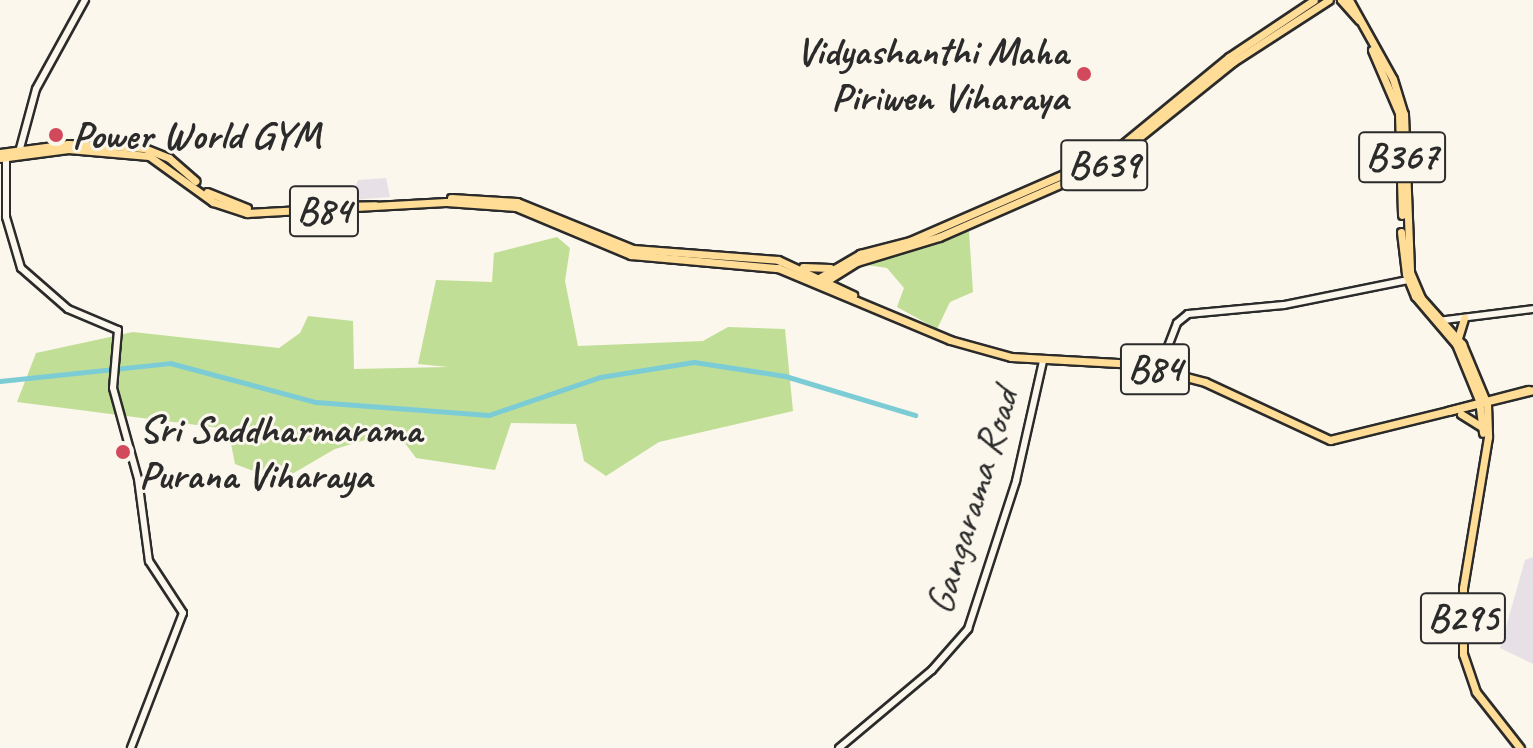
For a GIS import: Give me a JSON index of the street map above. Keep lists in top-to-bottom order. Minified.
{"streets":{"main road":["B367","B639","B84","B295"],"street":["Gangarama Road"]},"crossings":[["B367","B84"],["B367","B295"],["B639","B84"],["B84","Gangarama Road"],["B84","B295"]],"places":["Vidyashanthi Maha Piriwen Viharaya","Power World GYM","Sri Saddharmarama Purana Viharaya"]}
